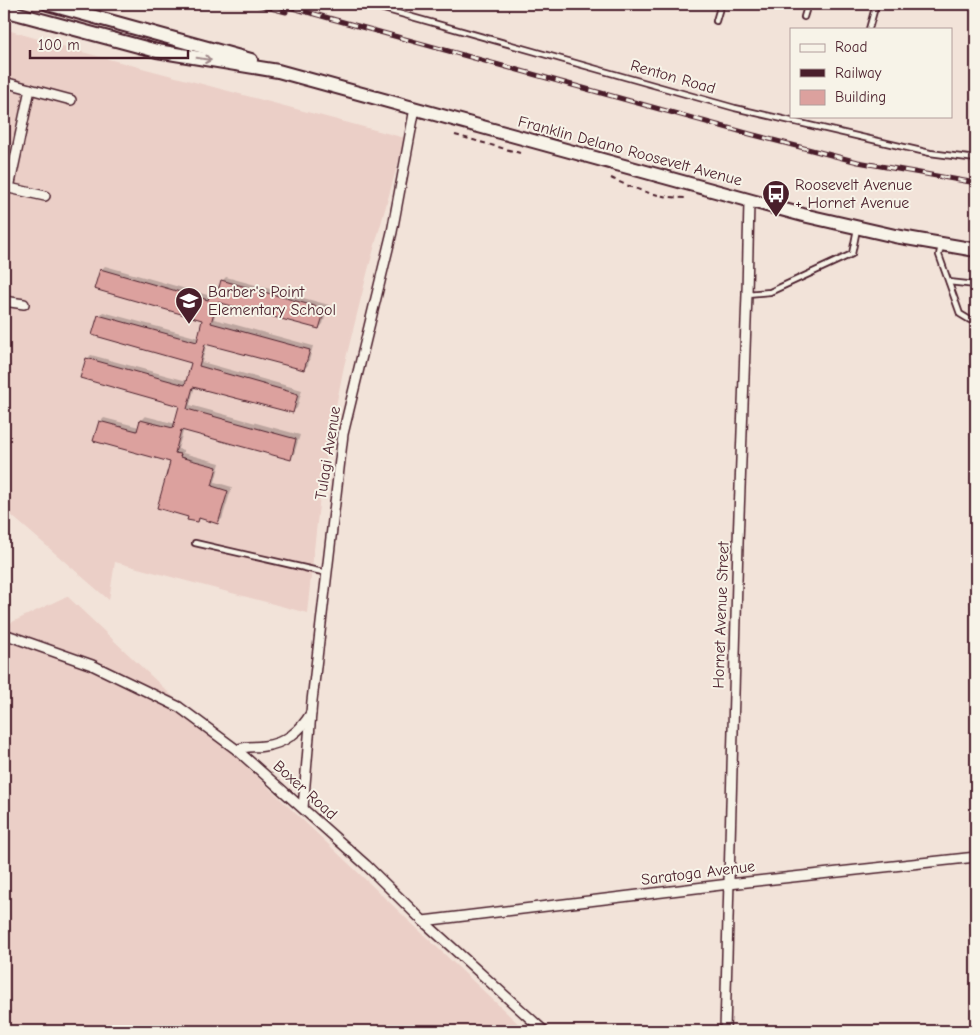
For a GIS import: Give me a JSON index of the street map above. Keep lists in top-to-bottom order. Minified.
{"streets":{"main road":["Franklin Delano Roosevelt Avenue"],"street":["Tulagi Avenue","Hornet Avenue Street","Boxer Road","Saratoga Avenue"],"lane":["Renton Road"]},"crossings":[["Franklin Delano Roosevelt Avenue","Tulagi Avenue"],["Franklin Delano Roosevelt Avenue","Hornet Avenue Street"],["Tulagi Avenue","Boxer Road"],["Hornet Avenue Street","Saratoga Avenue"],["Boxer Road","Saratoga Avenue"]],"places":{"bus stop":["Roosevelt Avenue + Hornet Avenue"],"school or university":["Barber's Point Elementary School"]},"legend":["Road","Railway","Building"],"scale_bar":"100 m"}
